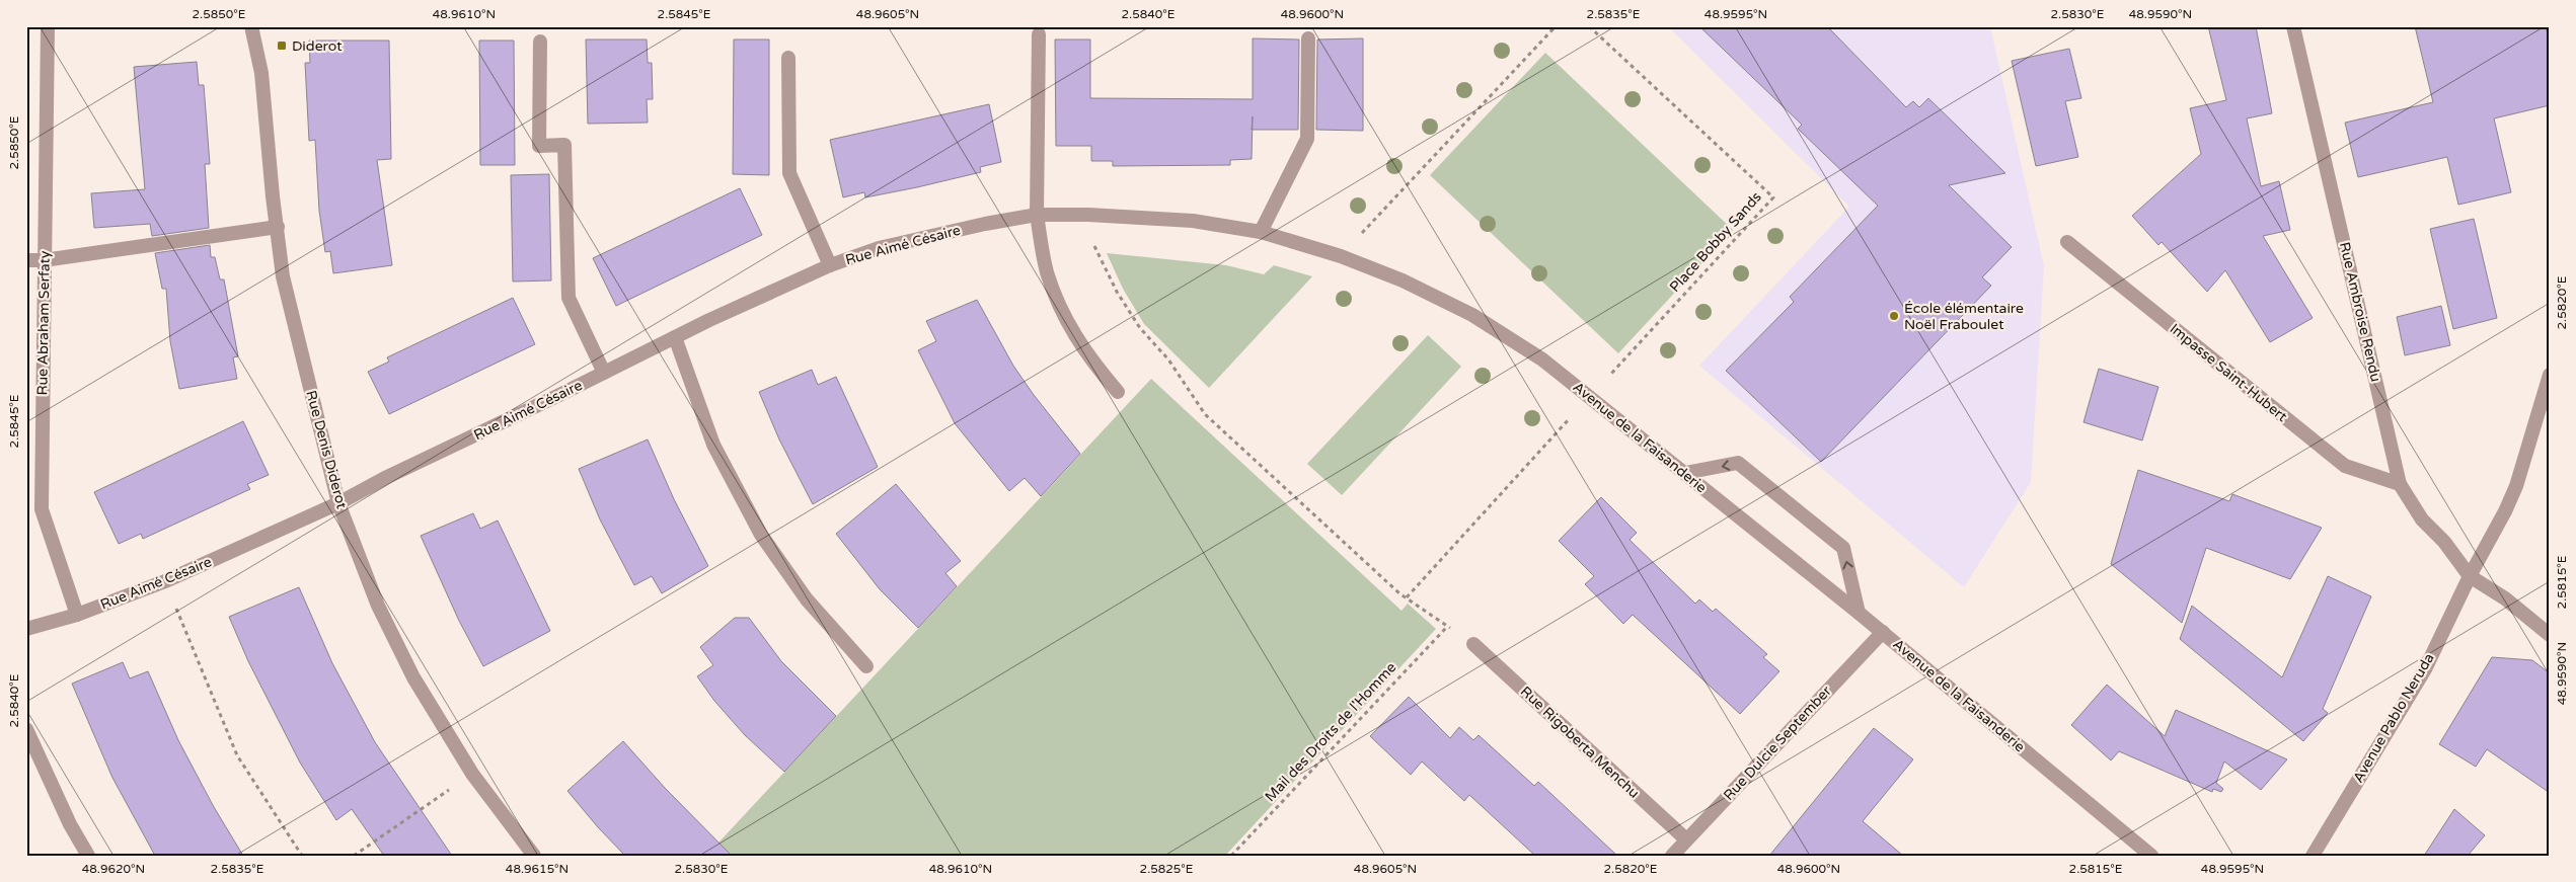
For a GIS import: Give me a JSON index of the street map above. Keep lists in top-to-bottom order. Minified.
{"streets":{"street":["Rue Aimé Césaire","Rue Ambroise Rendu","Rue Abraham Serfaty","Impasse Saint-Hubert","Avenue de la Faisanderie","Rue Denis Diderot","Avenue Pablo Neruda","Rue Rigoberta Menchu","Rue Dulcie September"],"path":["Place Bobby Sands","Mail des Droits de l'Homme"]},"crossings":[["Place Bobby Sands","Avenue de la Faisanderie"],["Rue Aimé Césaire","Rue Abraham Serfaty"],["Rue Aimé Césaire","Avenue de la Faisanderie"],["Rue Aimé Césaire","Rue Denis Diderot"],["Rue Ambroise Rendu","Impasse Saint-Hubert"],["Rue Ambroise Rendu","Avenue Pablo Neruda"],["Avenue de la Faisanderie","Rue Dulcie September"],["Rue Rigoberta Menchu","Rue Dulcie September"]],"places":{"transit":["Diderot"],"other":["École élémentaire Noël Fraboulet"]},"coordinates":["2.5850°E","48.9610°N","2.5845°E","48.9605°N","2.5840°E","48.9600°N","2.5835°E","48.9595°N","2.5830°E","48.9590°N","2.5820°E","2.5815°E","48.9620°N","48.9615°N","2.5825°E"]}
